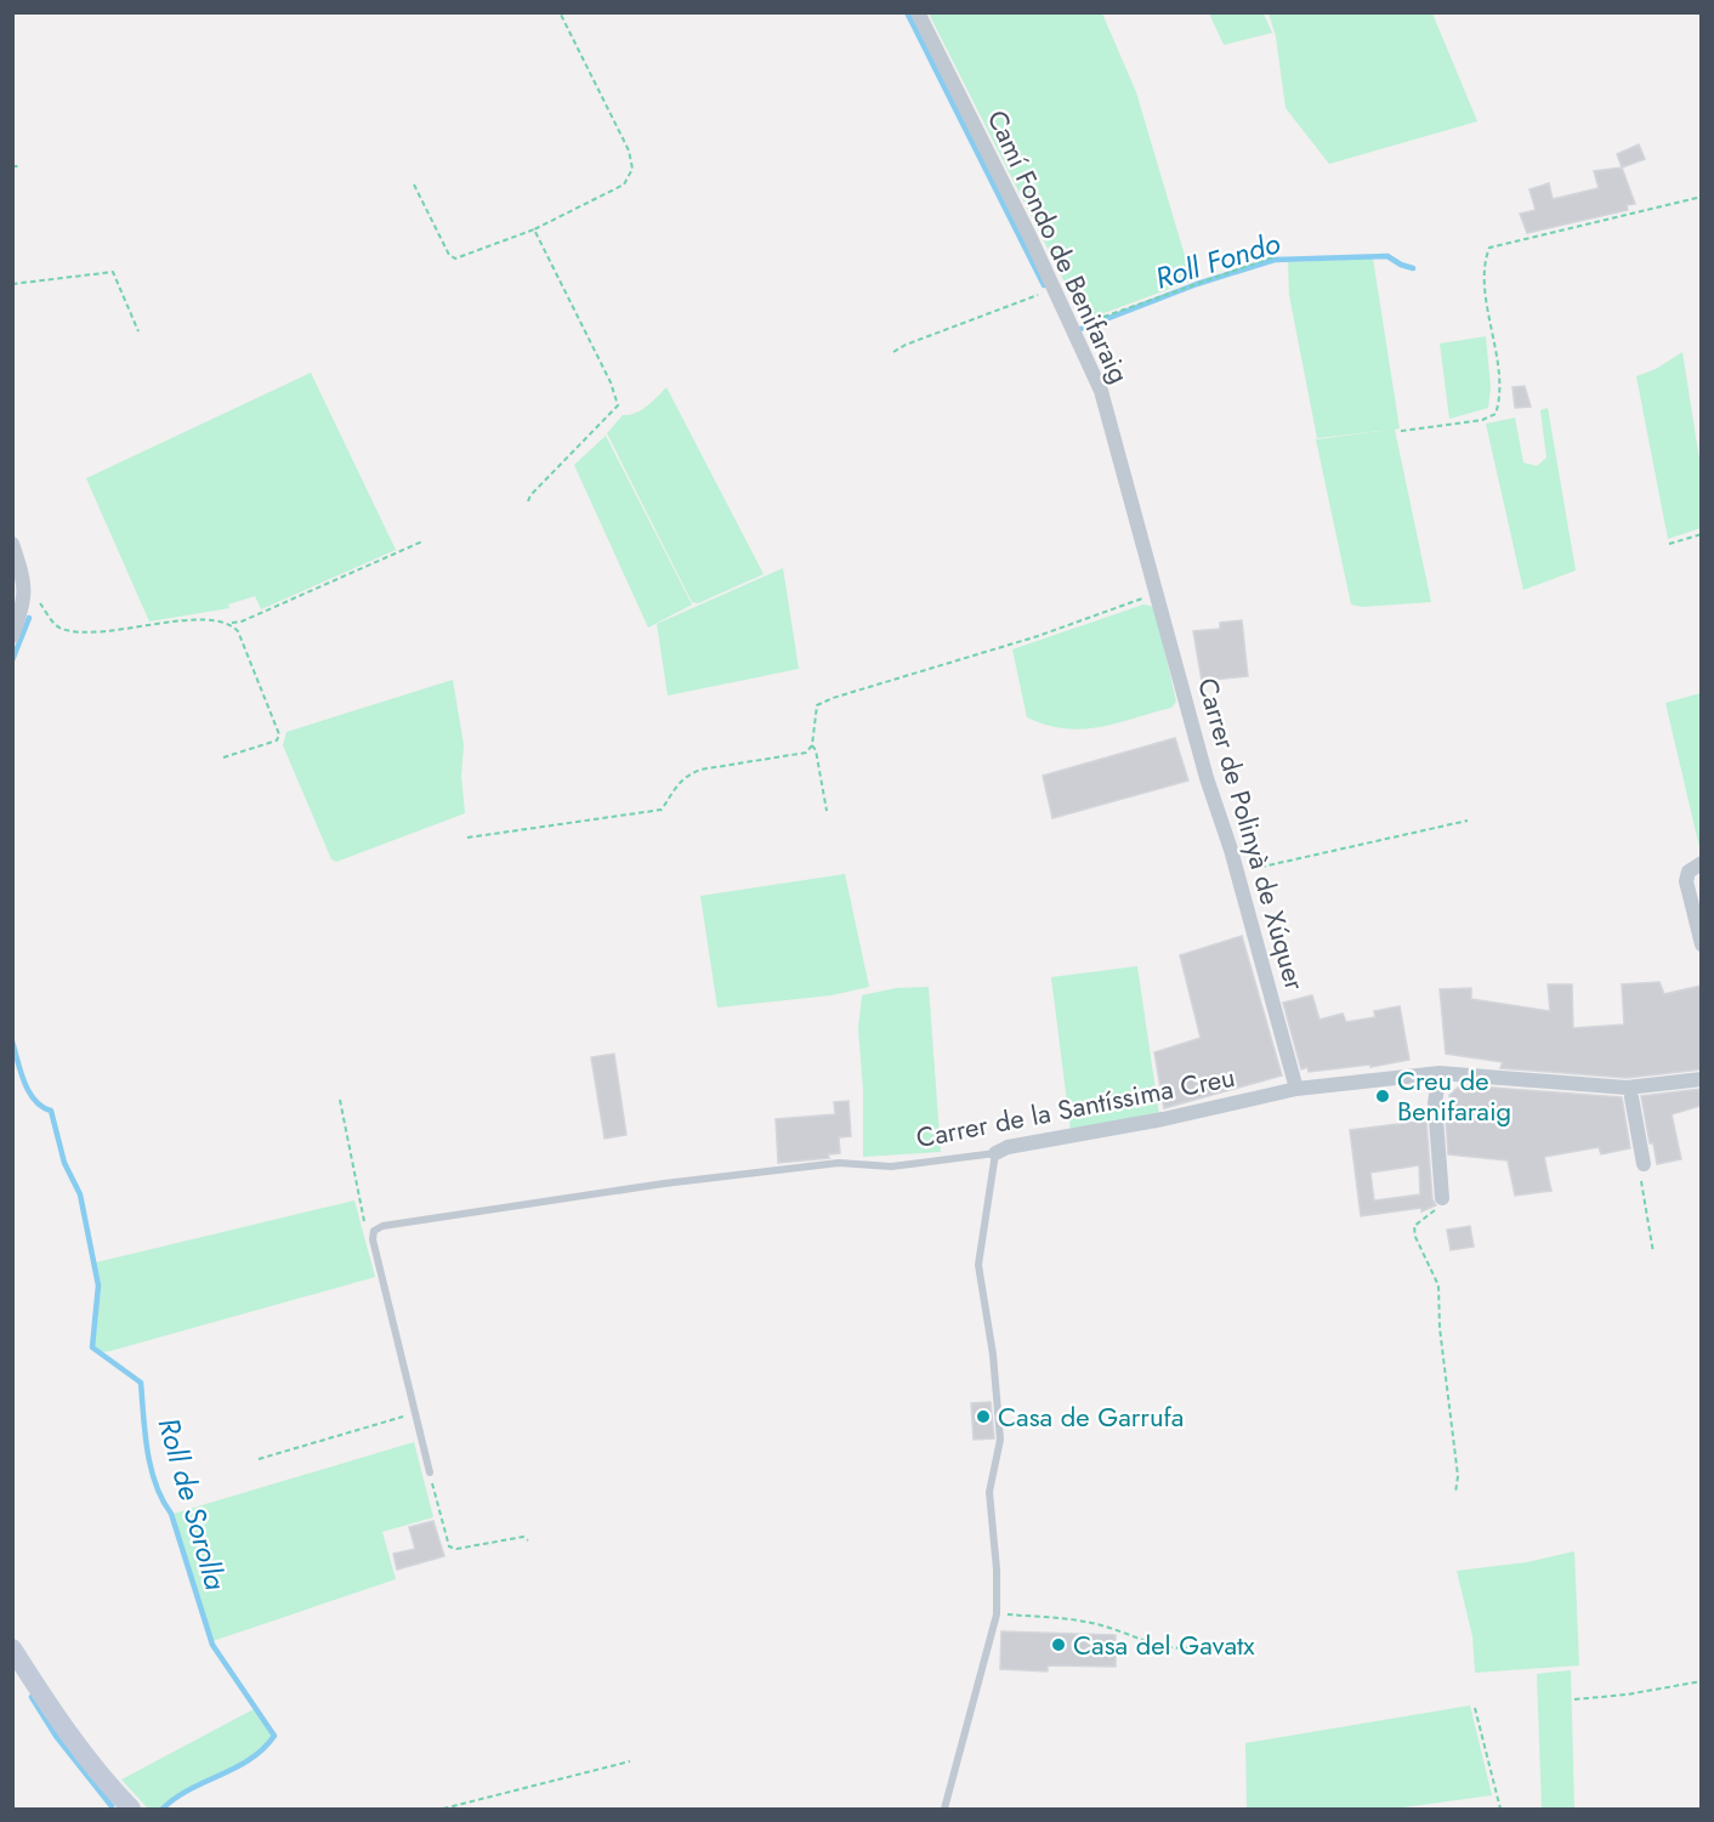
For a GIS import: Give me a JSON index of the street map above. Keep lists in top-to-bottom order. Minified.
{"streets":{"street":["Camí Fondo de Benifaraig","Carrer de Polinyà de Xúquer","Carrer de la Santíssima Creu"]},"crossings":[["Camí Fondo de Benifaraig","Carrer de Polinyà de Xúquer"],["Carrer de Polinyà de Xúquer","Carrer de la Santíssima Creu"]],"water":["Roll Fondo","Roll de Sorolla"],"places":["Creu de Benifaraig","Casa de Garrufa","Casa del Gavatx"]}
